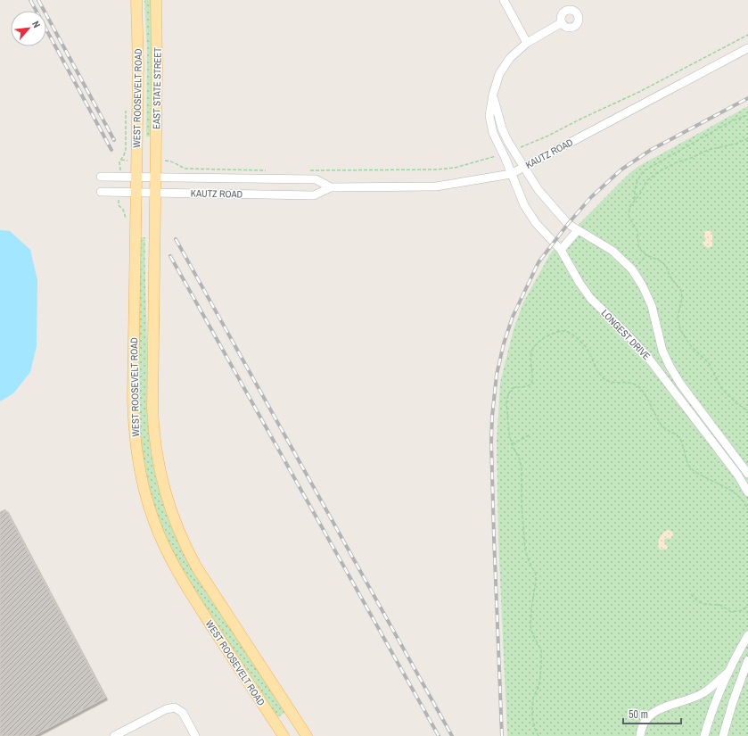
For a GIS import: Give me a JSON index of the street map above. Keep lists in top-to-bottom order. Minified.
{"streets":{"main road":["EAST STATE STREET","WEST ROOSEVELT ROAD"],"street":["KAUTZ ROAD","LONGEST DRIVE"]},"crossings":[["EAST STATE STREET","WEST ROOSEVELT ROAD"],["EAST STATE STREET","KAUTZ ROAD"],["WEST ROOSEVELT ROAD","KAUTZ ROAD"],["KAUTZ ROAD","LONGEST DRIVE"]],"scale_bar":"50 m","north":"top right"}
